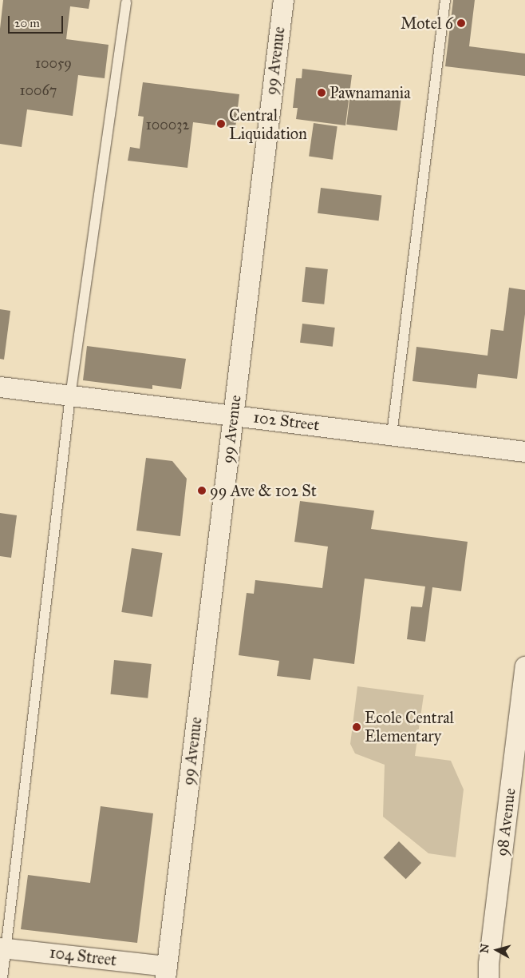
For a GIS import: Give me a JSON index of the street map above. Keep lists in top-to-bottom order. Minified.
{"streets":{"street":["99 Avenue","102 Street","98 Avenue","104 Street"]},"crossings":[["99 Avenue","102 Street"],["99 Avenue","104 Street"]],"places":["Motel 6","Pawnamania","Central Liquidation","99 Ave & 102 St","Ecole Central Elementary"],"house_numbers":["10059","10067","100032"],"scale_bar":"20 m","north":"left"}
